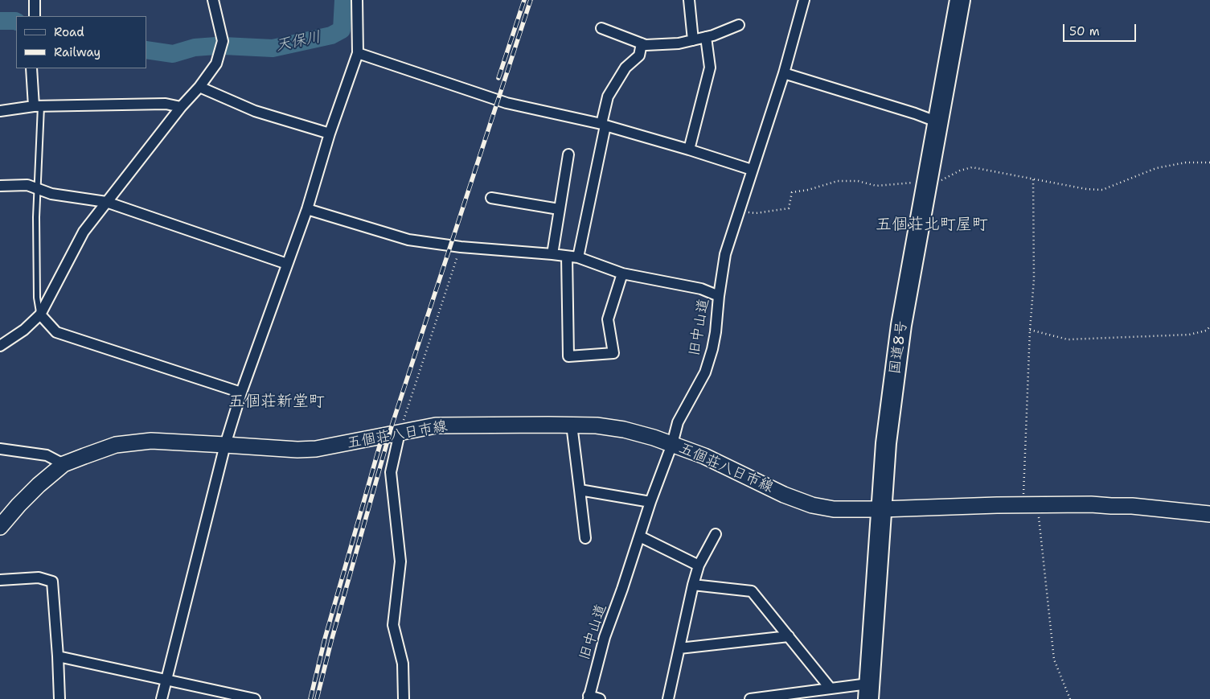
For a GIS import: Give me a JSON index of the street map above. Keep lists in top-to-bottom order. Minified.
{"streets":{"highway":["国道8号"],"main road":["五個荘八日市線"],"street":["旧中山道"]},"crossings":[["旧中山道","五個荘八日市線"],["国道8号","五個荘八日市線"]],"districts":["五個荘北町屋町","五個荘新堂町"],"water":["天保川"],"legend":["Road","Railway"],"scale_bar":"50 m"}
